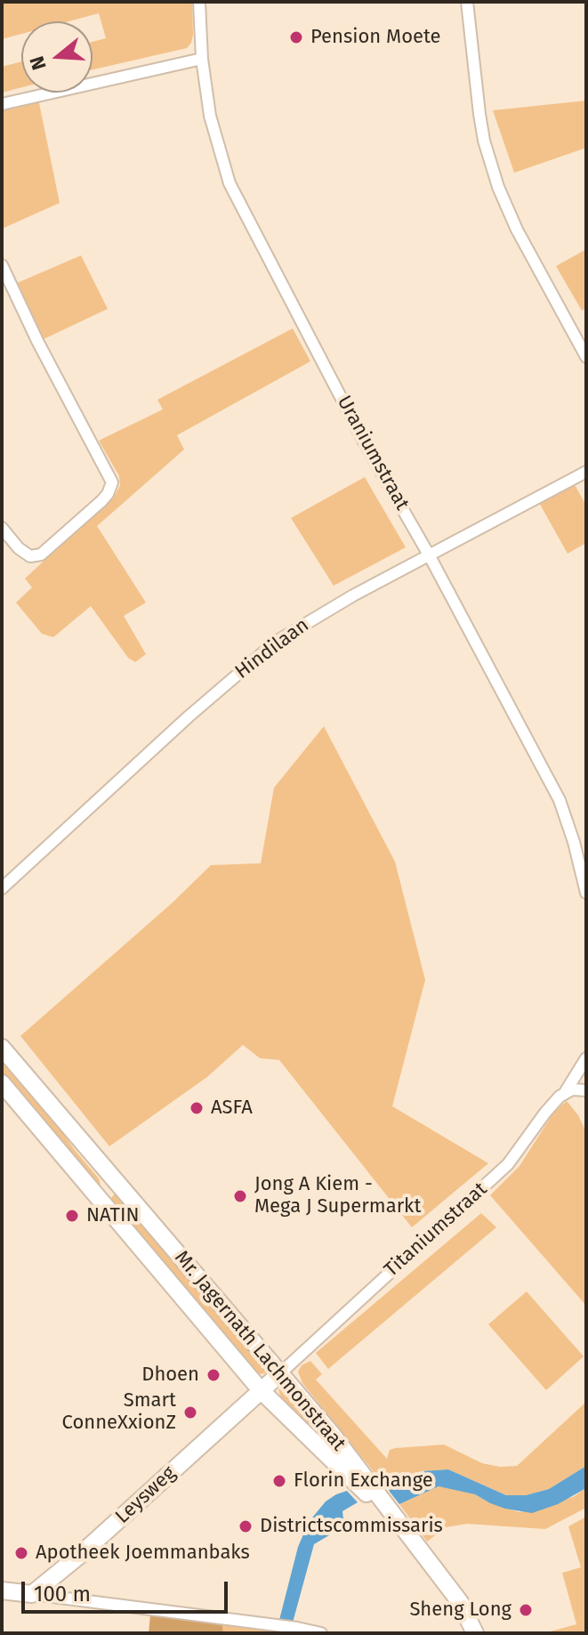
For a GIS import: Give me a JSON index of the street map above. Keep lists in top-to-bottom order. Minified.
{"streets":{"main road":["Mr. Jagernath Lachmonstraat","Leysweg"],"street":["Uraniumstraat","Hindilaan","Titaniumstraat"]},"crossings":[["Uraniumstraat","Hindilaan"],["Titaniumstraat","Mr. Jagernath Lachmonstraat"],["Titaniumstraat","Leysweg"],["Mr. Jagernath Lachmonstraat","Leysweg"]],"places":["Pension Moete","ASFA","Jong A Kiem - Mega J Supermarkt","NATIN","Dhoen","Smart ConneXxionZ","Florin Exchange","Districtscommissaris","Apotheek Joemmanbaks","Sheng Long"],"scale_bar":"100 m","north":"left"}
